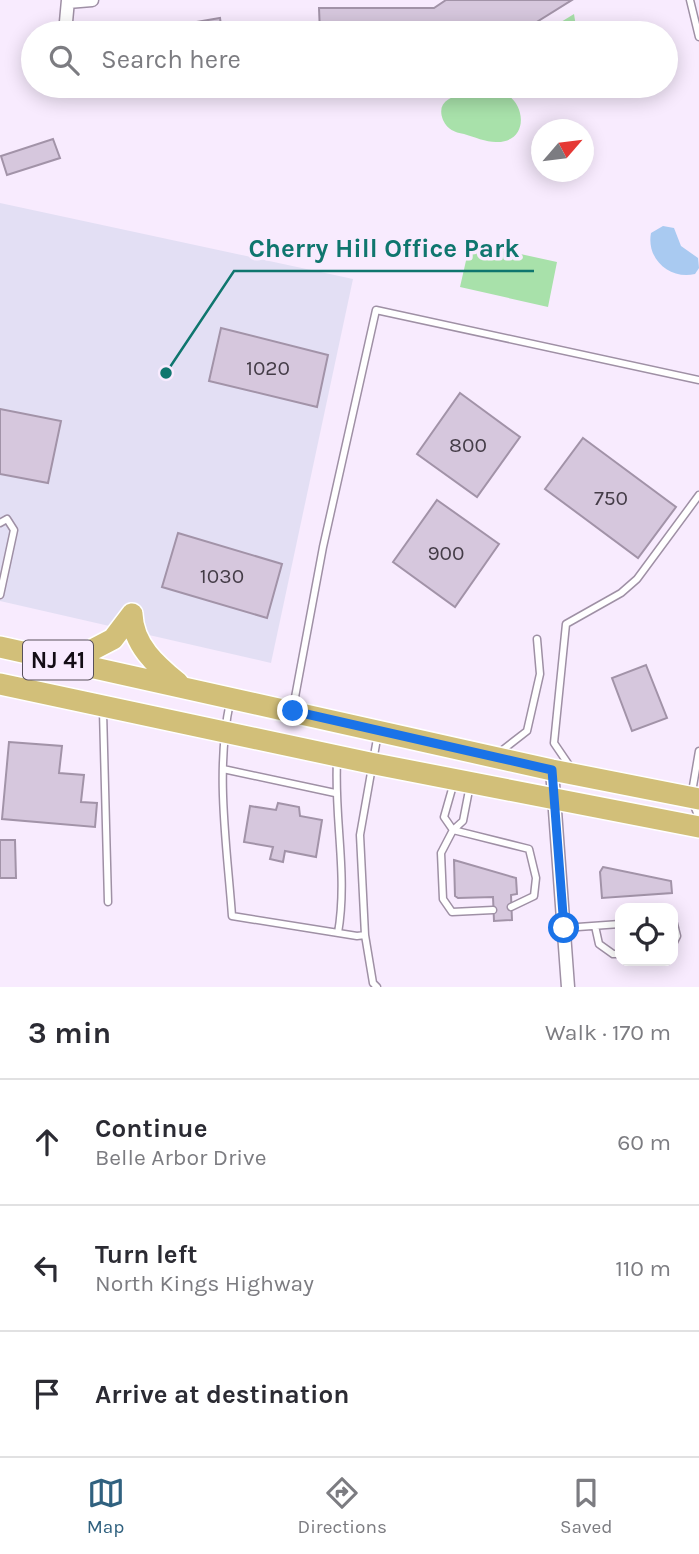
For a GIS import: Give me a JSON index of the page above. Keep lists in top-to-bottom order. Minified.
{"streets":{"main road":["NJ 41"]},"places":["Cherry Hill Office Park"],"house_numbers":["1020","800","750","900","1030"],"north":"top right","page":{"search":"Search here","heading":["3 min","Walk · 170 m"],"list":[["Continue","Belle Arbor Drive","60 m"],["Turn left","North Kings Highway","110 m"],"Arrive at destination"],"nav":["Map","Directions","Saved"]}}
